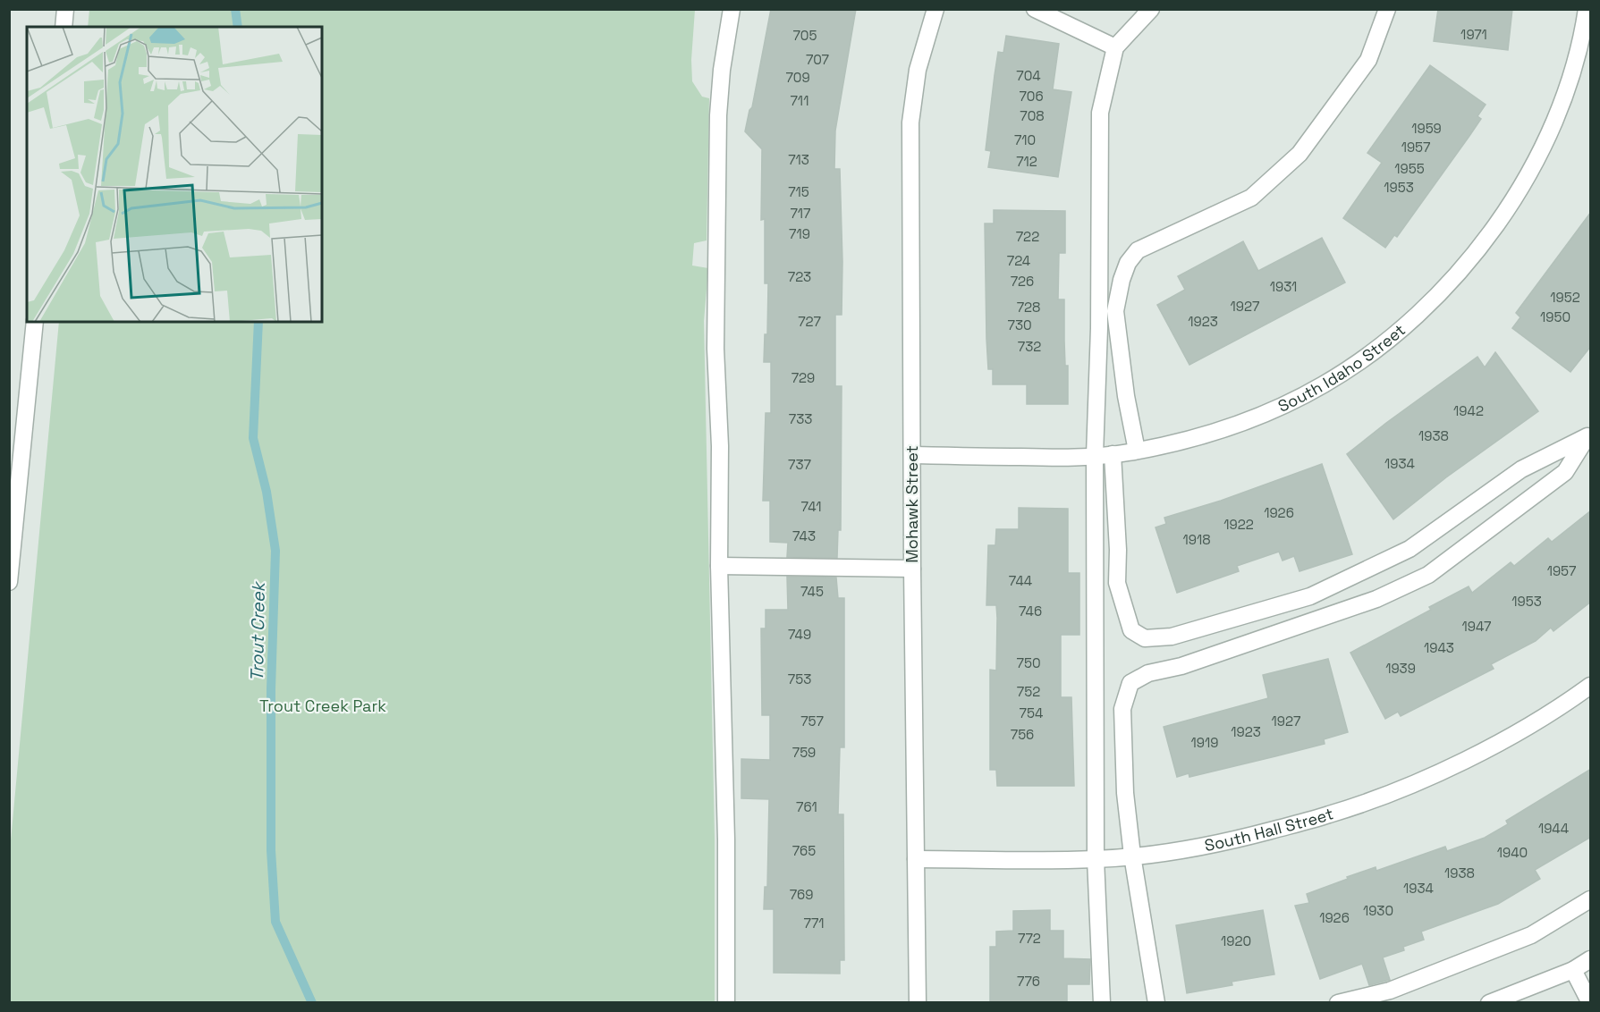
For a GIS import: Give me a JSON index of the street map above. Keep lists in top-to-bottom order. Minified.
{"streets":{"street":["South Idaho Street","Mohawk Street","South Hall Street"]},"crossings":[["South Idaho Street","Mohawk Street"],["Mohawk Street","South Hall Street"]],"water":["Trout Creek"],"parks":["Trout Creek Park"],"house_numbers":["1971","705","707","704","709","706","711","708","1959","710","1957","713","712","1955","1953","715","717","719","722","724","723","726","1931","1952","1927","728","1950","727","1923","730","732","729","1942","733","1938","1934","737","741","1926","1922","743","1918","1957","744","745","1953","746","1947","749","1943","750","1939","753","752","754","757","1927","1923","756","1919","759","761","1944","765","1940","1938","1934","769","1930","1926","771","772","1920","776"]}
